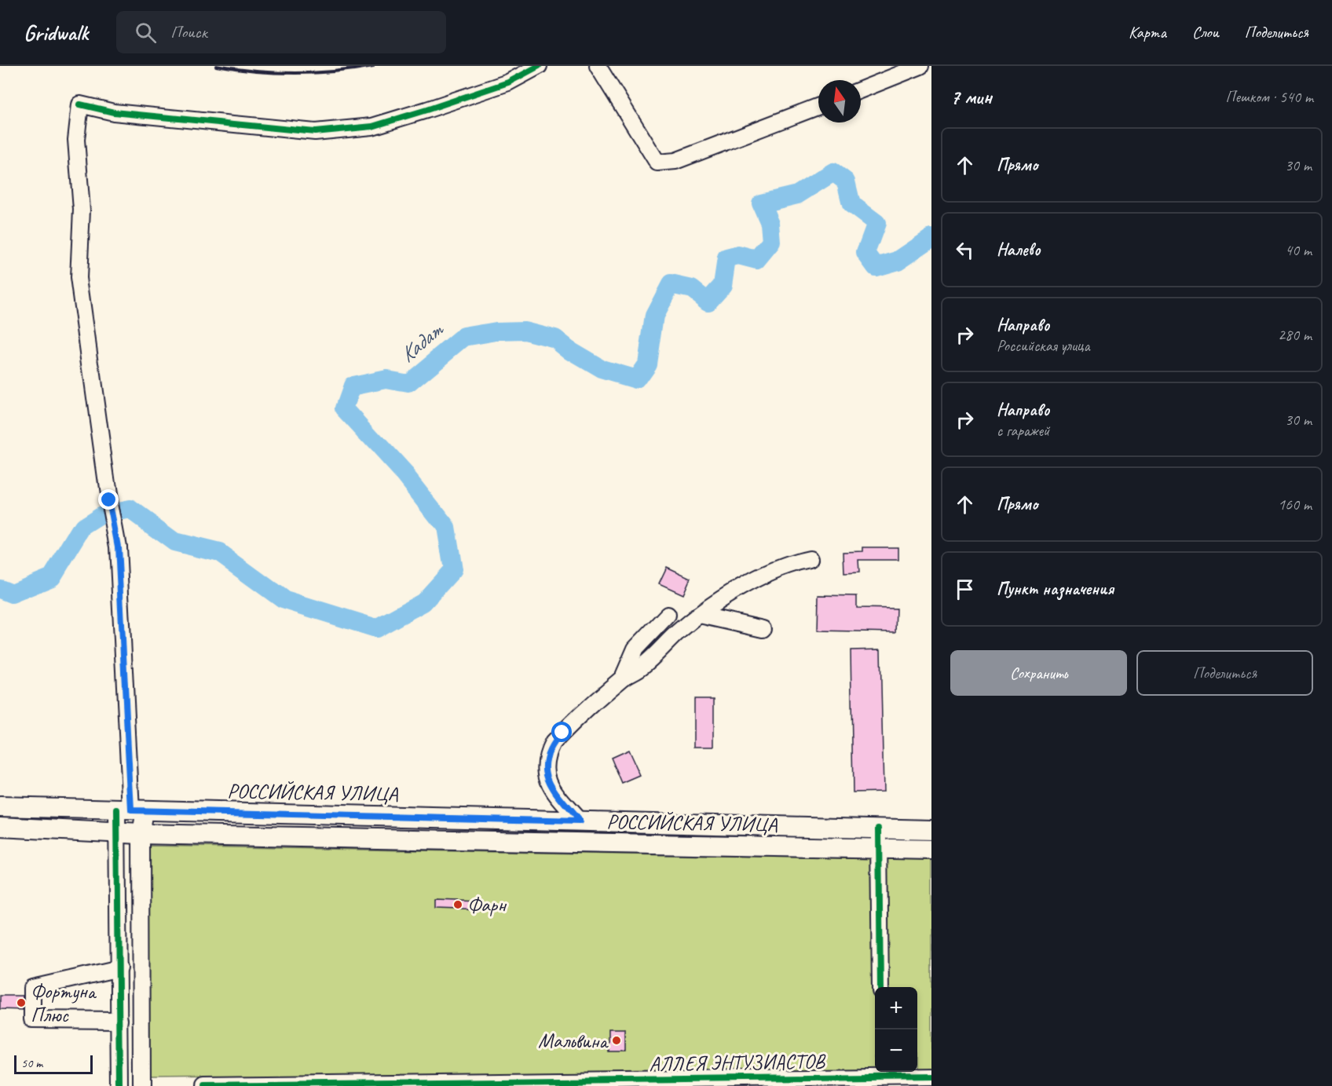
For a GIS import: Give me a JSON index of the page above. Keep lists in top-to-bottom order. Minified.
{"streets":{"main road":["РОССИЙСКАЯ УЛИЦА"],"street":["АЛЛЕЯ ЭНТУЗИАСТОВ"]},"water":["Кадат"],"places":["Фарн","Фортуна Плюс","Мальвина"],"scale_bar":"50 m","north":"top","page":{"header":"Gridwalk","search":"Поиск","nav":["Карта","Слои","Поделиться"],"heading":["7 мин","Пешком · 540 m"],"list":[["Прямо","30 m"],["Налево","40 m"],["Направо","Российская улица","280 m"],["Направо","с гаражей","30 m"],["Прямо","160 m"],"Пункт назначения"],"buttons":["Сохранить","Поделиться"],"map_buttons":["+","−"],"scale":"50 m"}}
